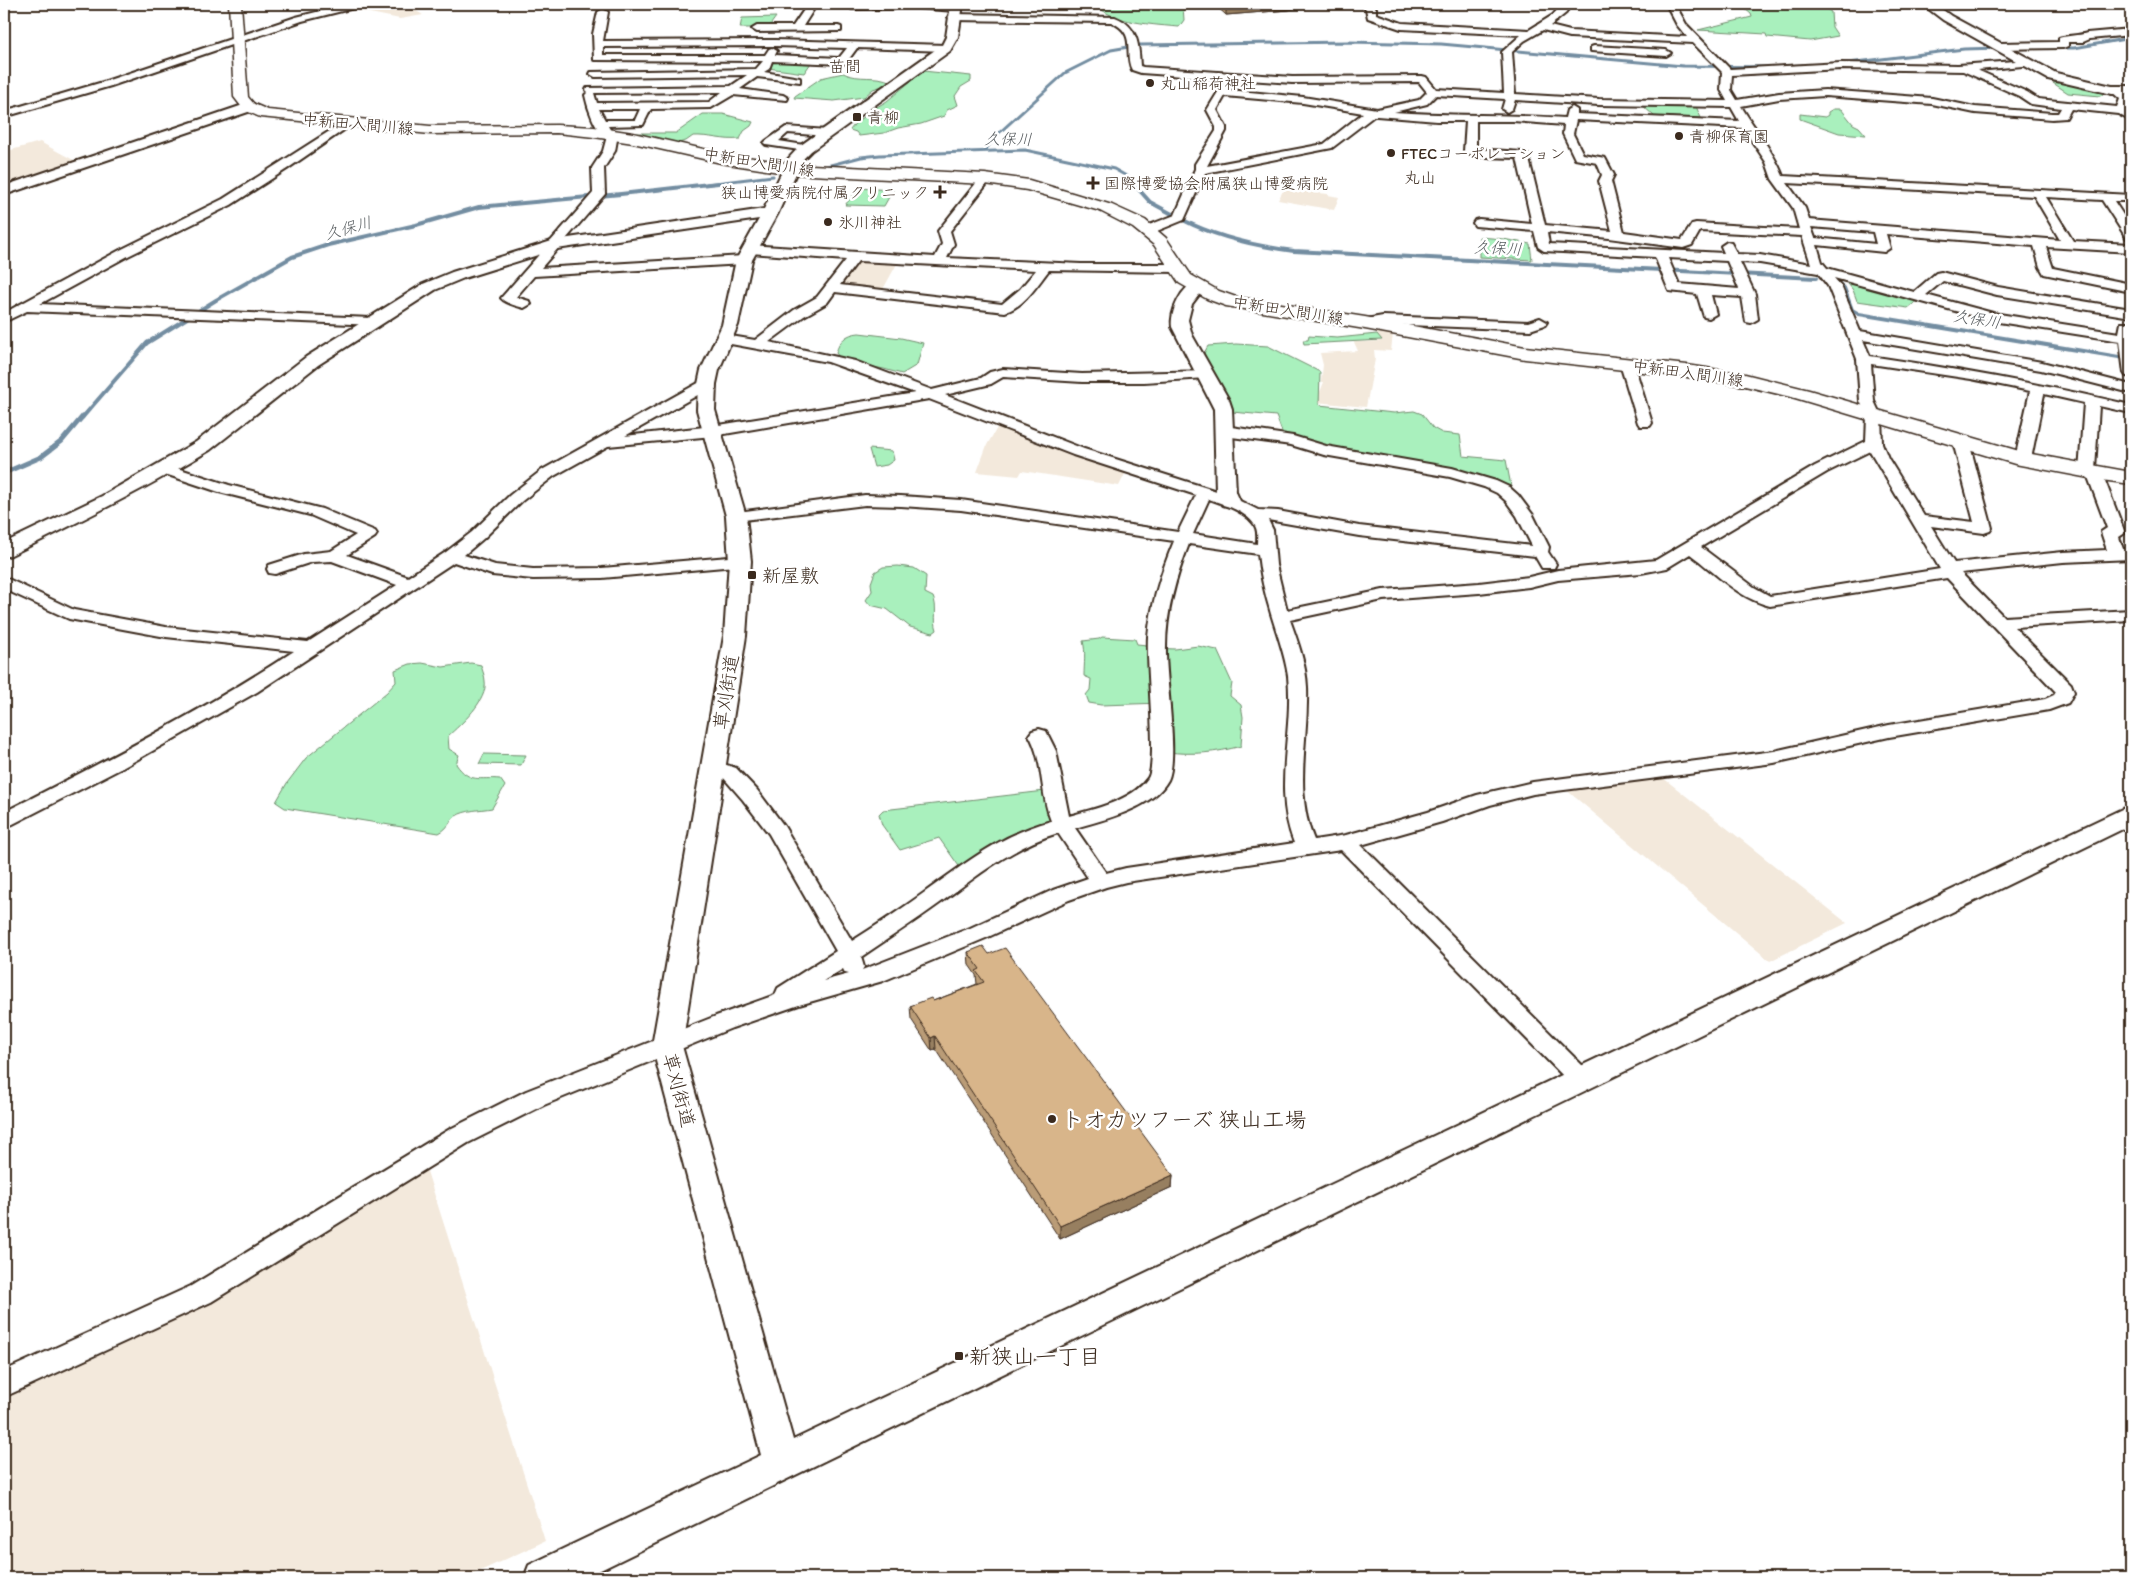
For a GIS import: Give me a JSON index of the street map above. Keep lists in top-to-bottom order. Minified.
{"streets":{"main road":["中新田入間川線"],"street":["草刈街道"]},"crossings":[["中新田入間川線","草刈街道"]],"districts":["苗間","丸山"],"water":["久保川"],"places":{"other":["丸山稲荷神社","青柳保育園","FTECコーポレーション","氷川神社","トオカツフーズ 狭山工場"],"transit":["青柳","新屋敷","新狭山一丁目"],"health":["国際博愛協会附属狭山博愛病院","狭山博愛病院付属クリニック"]}}
